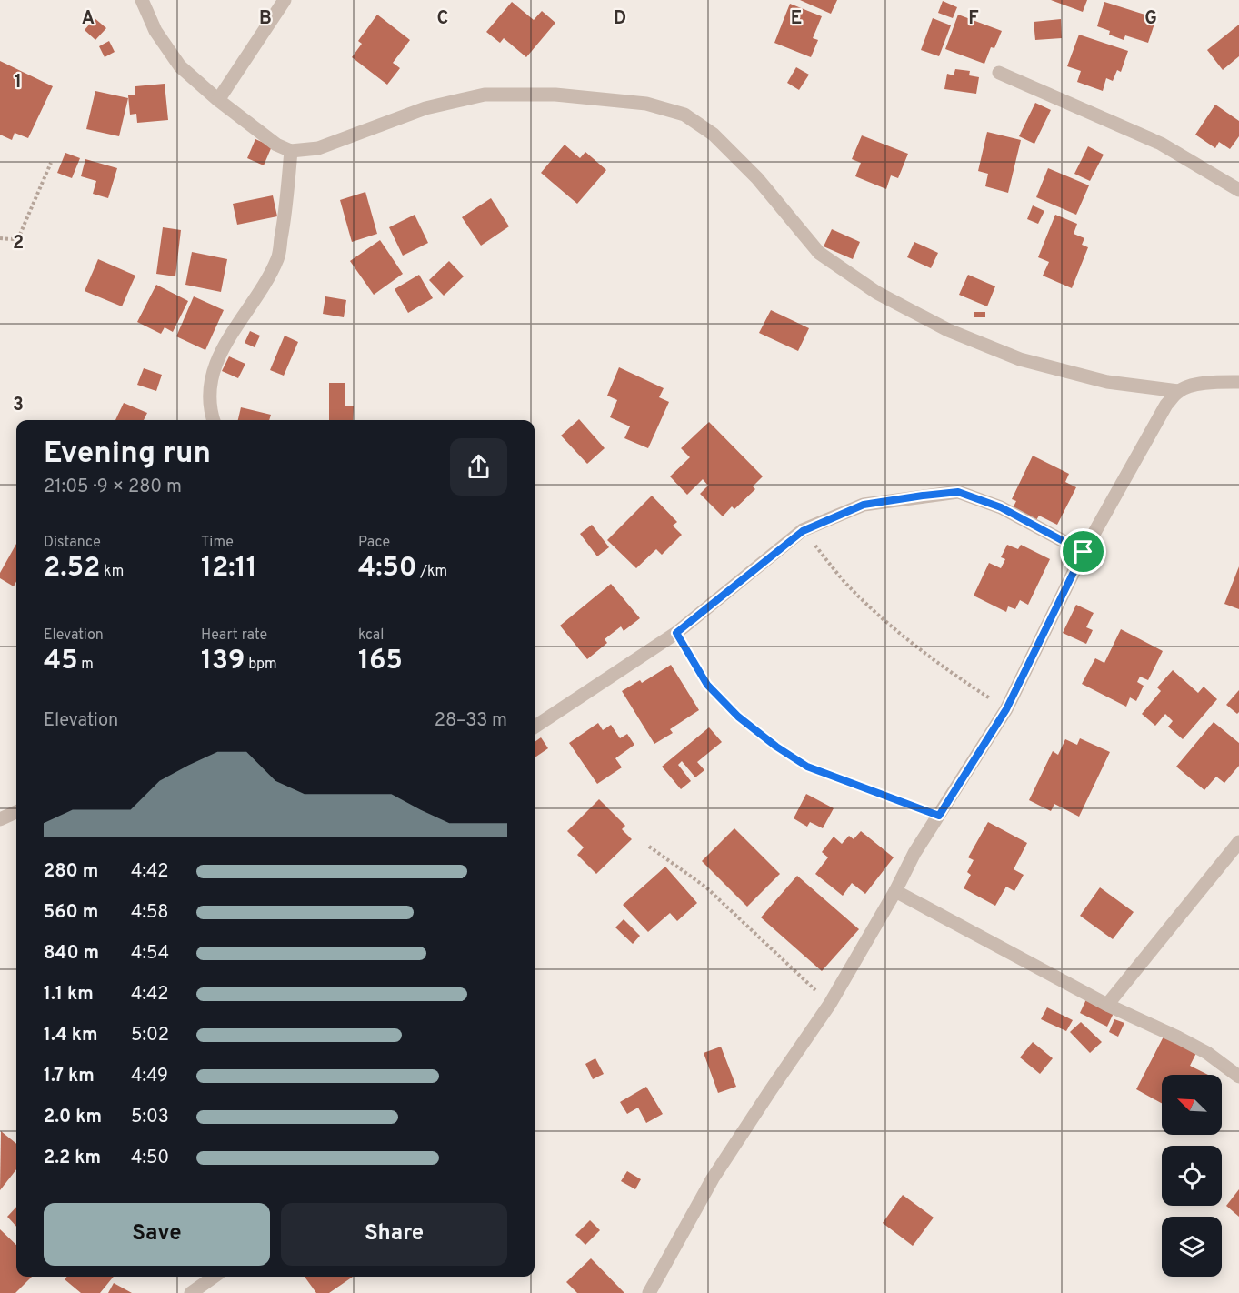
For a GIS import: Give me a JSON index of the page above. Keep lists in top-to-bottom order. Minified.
{"north":"top left","page":{"heading":["Evening run","21:05 · 9 × 280 m"],"stats":[["Distance","2.52 km"],["Time","12:11"],["Pace","4:50 /km"],["Elevation","45 m"],["Heart rate","139 bpm"],["kcal","165"]],"chart":["Elevation","28–33 m"],"list":[{"name":"280 m","note":"4:42"},{"name":"560 m","note":"4:58"},{"name":"840 m","note":"4:54"},{"name":"1.1 km","note":"4:42"},{"name":"1.4 km","note":"5:02"},{"name":"1.7 km","note":"4:49"},{"name":"2.0 km","note":"5:03"},{"name":"2.2 km","note":"4:50"}],"buttons":["Save","Share"]},"grid":{"columns":["A","B","C","D","E","F","G"],"rows":["1","2","3"]}}
